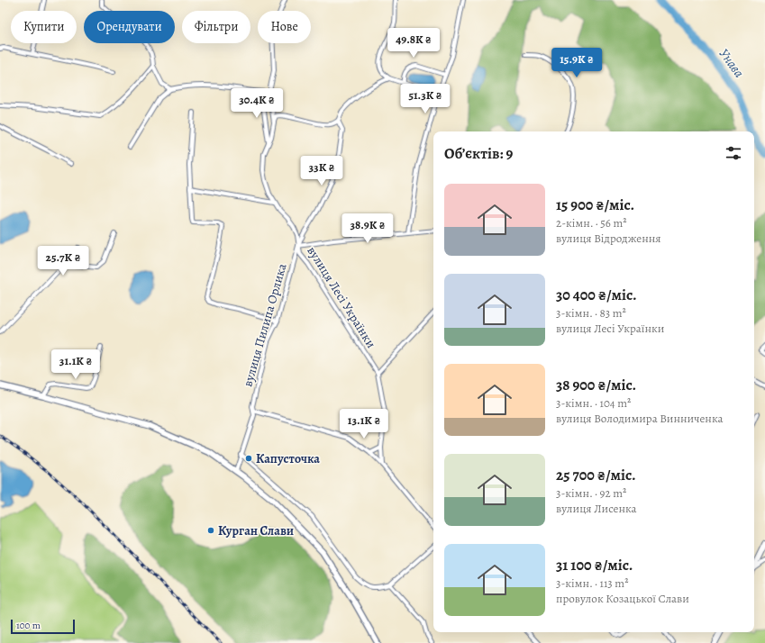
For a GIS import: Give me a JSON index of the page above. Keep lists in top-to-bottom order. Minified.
{"streets":{"street":["вулиця Лесі Українки","вулиця Пилипа Орлика"]},"crossings":[["вулиця Лесі Українки","вулиця Пилипа Орлика"]],"water":["Унава"],"places":["Капусточка","Курган Слави"],"scale_bar":"100 m","page":{"chip":["Купити","Орендувати","Фільтри","Нове"],"price":["49.8K ₴","15.9K ₴","51.3K ₴","30.4K ₴","33K ₴","38.9K ₴","25.7K ₴","31.1K ₴","13.1K ₴"],"heading":"Об’єктів: 9","list":[{"name":"15 900 ₴/міс.","note":"2-кімн. · 56 m² · вулиця Відродження"},{"name":"30 400 ₴/міс.","note":"3-кімн. · 83 m² · вулиця Лесі Українки"},{"name":"38 900 ₴/міс.","note":"3-кімн. · 104 m² · вулиця Володимира Винниченка"},{"name":"25 700 ₴/міс.","note":"3-кімн. · 92 m² · вулиця Лисенка"},{"name":"31 100 ₴/міс.","note":"3-кімн. · 113 m² · провулок Козацької Слави"}],"scale":"100 m"}}
